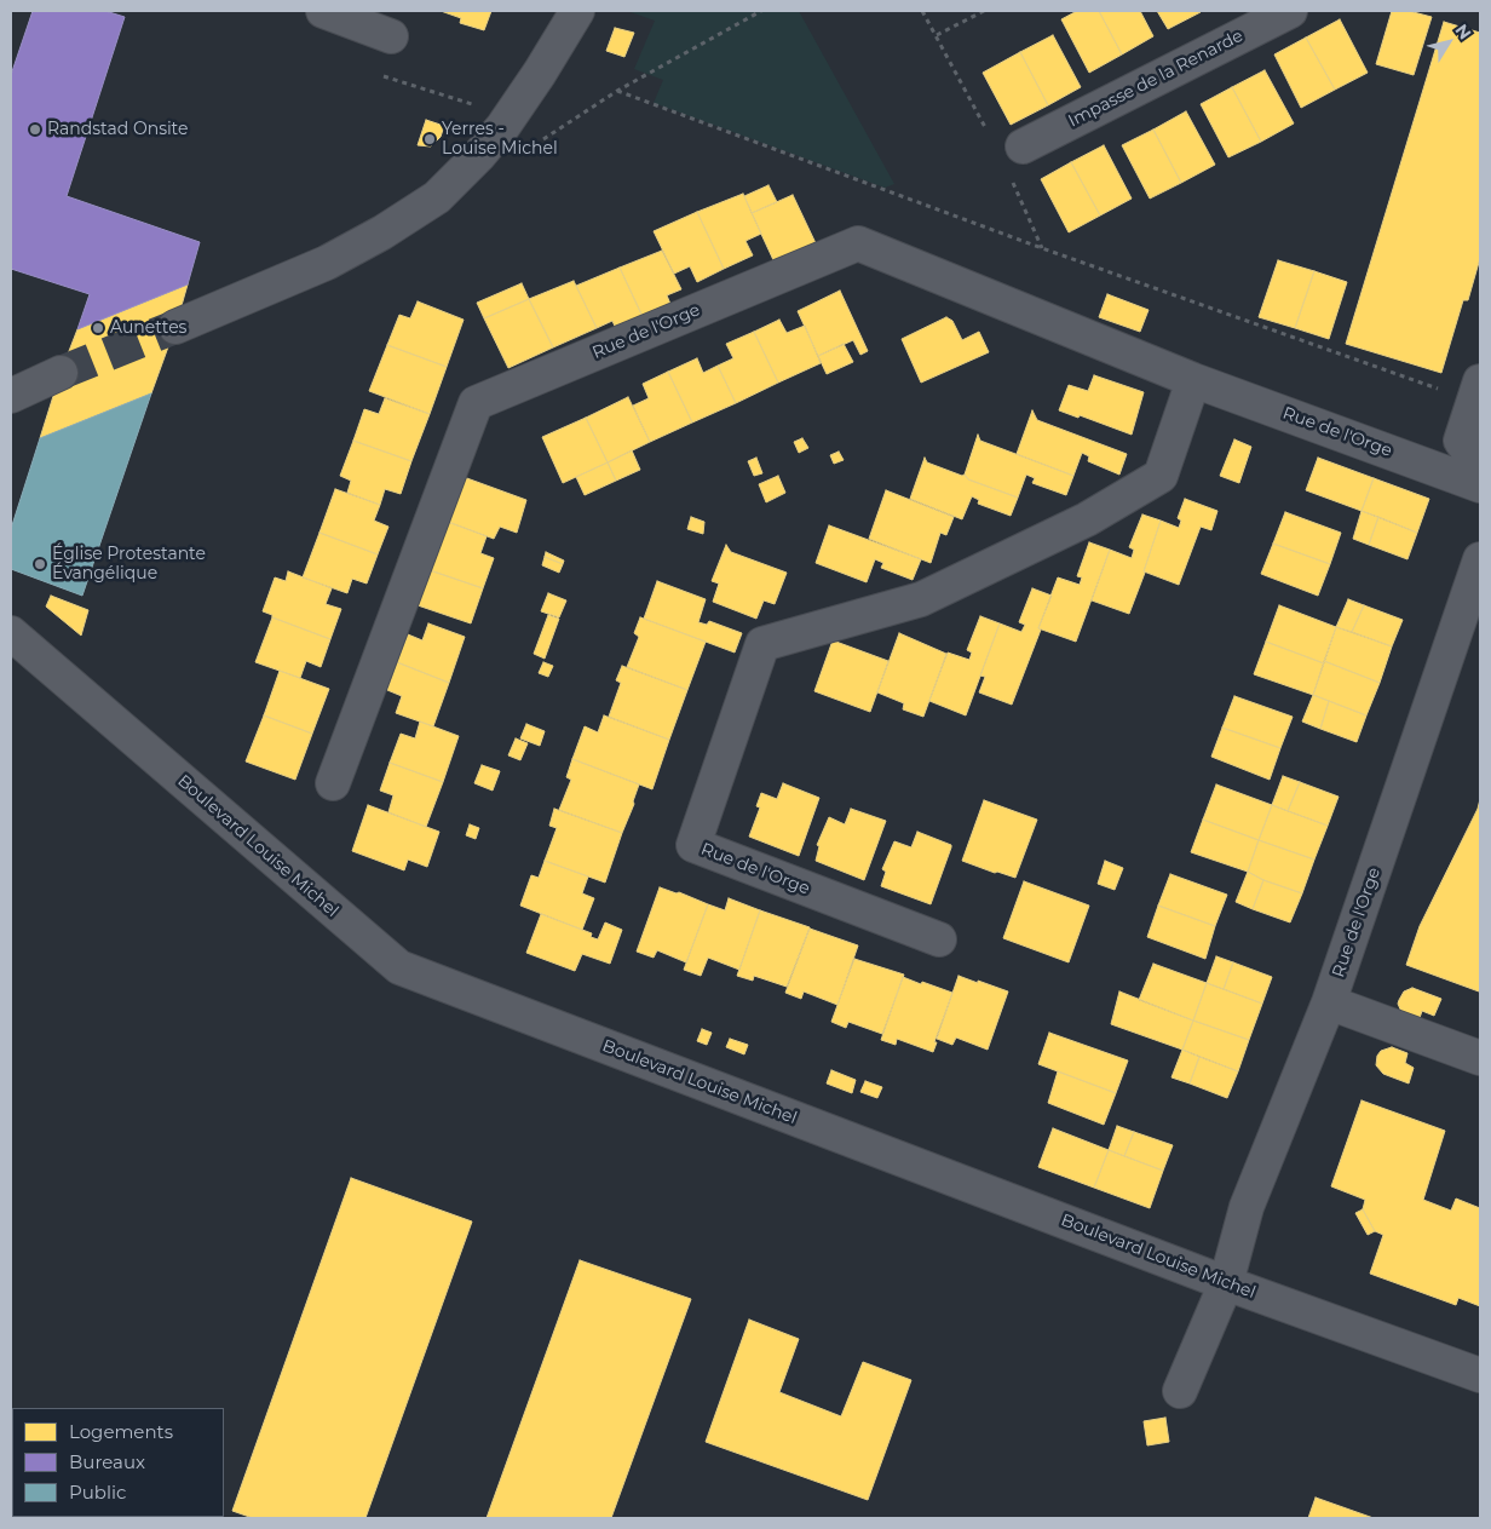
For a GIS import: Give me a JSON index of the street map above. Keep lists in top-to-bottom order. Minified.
{"streets":{"street":["Impasse de la Renarde","Rue de l'Orge","Boulevard Louise Michel"]},"crossings":[["Rue de l'Orge","Boulevard Louise Michel"]],"places":["Randstad Onsite","Yerres - Louise Michel","Aunettes","Église Protestante Évangélique"],"legend":["Logements","Bureaux","Public"],"north":"top right"}
